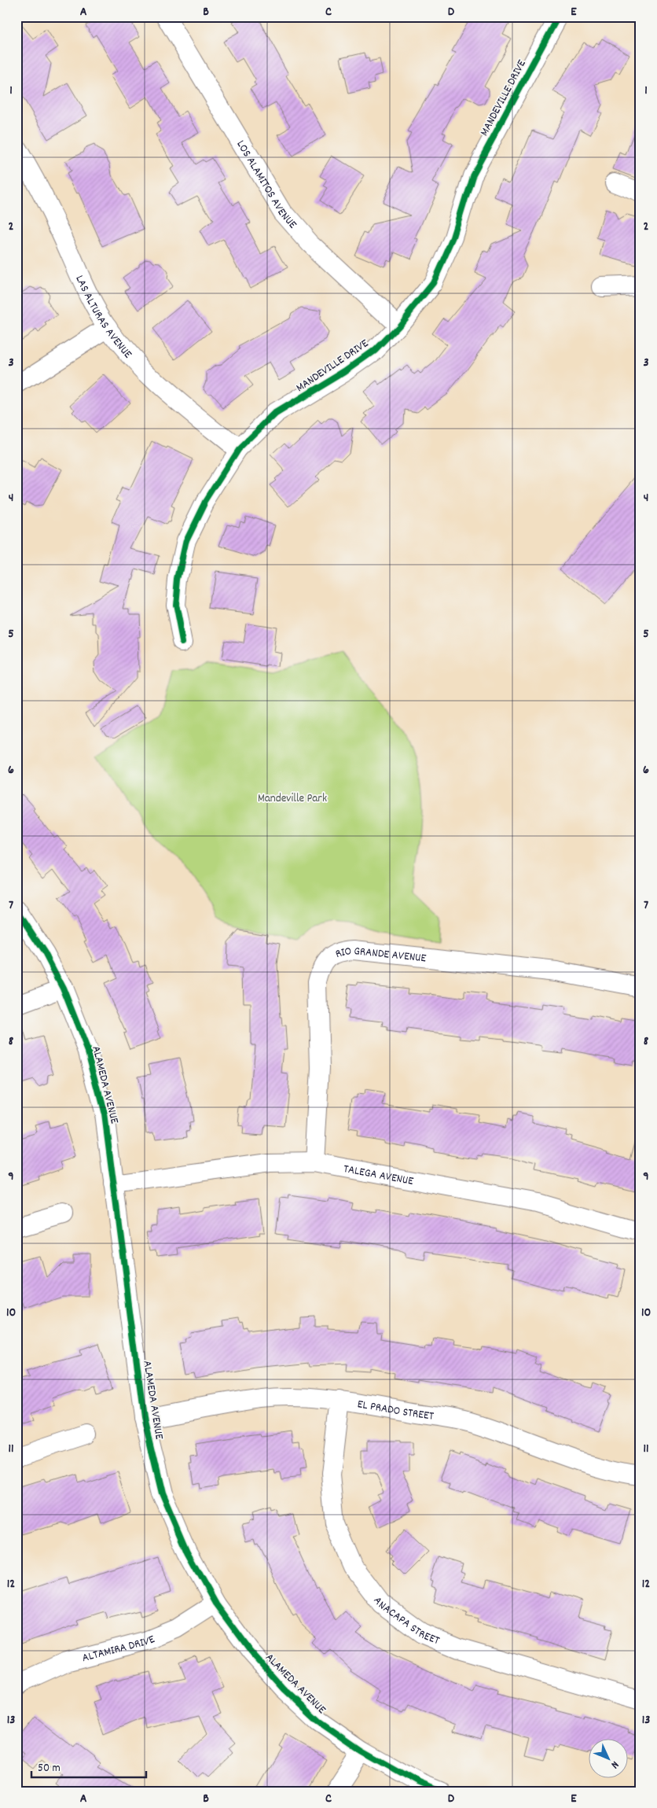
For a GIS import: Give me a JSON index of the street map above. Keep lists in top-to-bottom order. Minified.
{"streets":{"street":["MANDEVILLE DRIVE","LOS ALAMITOS AVENUE","LAS ALTURAS AVENUE","RIO GRANDE AVENUE","ALAMEDA AVENUE","TALEGA AVENUE","EL PRADO STREET","ANACAPA STREET","ALTAMIRA DRIVE"]},"crossings":[["MANDEVILLE DRIVE","LOS ALAMITOS AVENUE"],["MANDEVILLE DRIVE","LAS ALTURAS AVENUE"],["RIO GRANDE AVENUE","TALEGA AVENUE"],["ALAMEDA AVENUE","TALEGA AVENUE"],["ALAMEDA AVENUE","EL PRADO STREET"],["ALAMEDA AVENUE","ALTAMIRA DRIVE"],["EL PRADO STREET","ANACAPA STREET"]],"parks":["Mandeville Park"],"scale_bar":"50 m","north":"bottom right","grid":{"columns":["A","B","C","D","E"],"rows":["1","2","3","4","5","6","7","8","9","10","11","12","13"]}}
